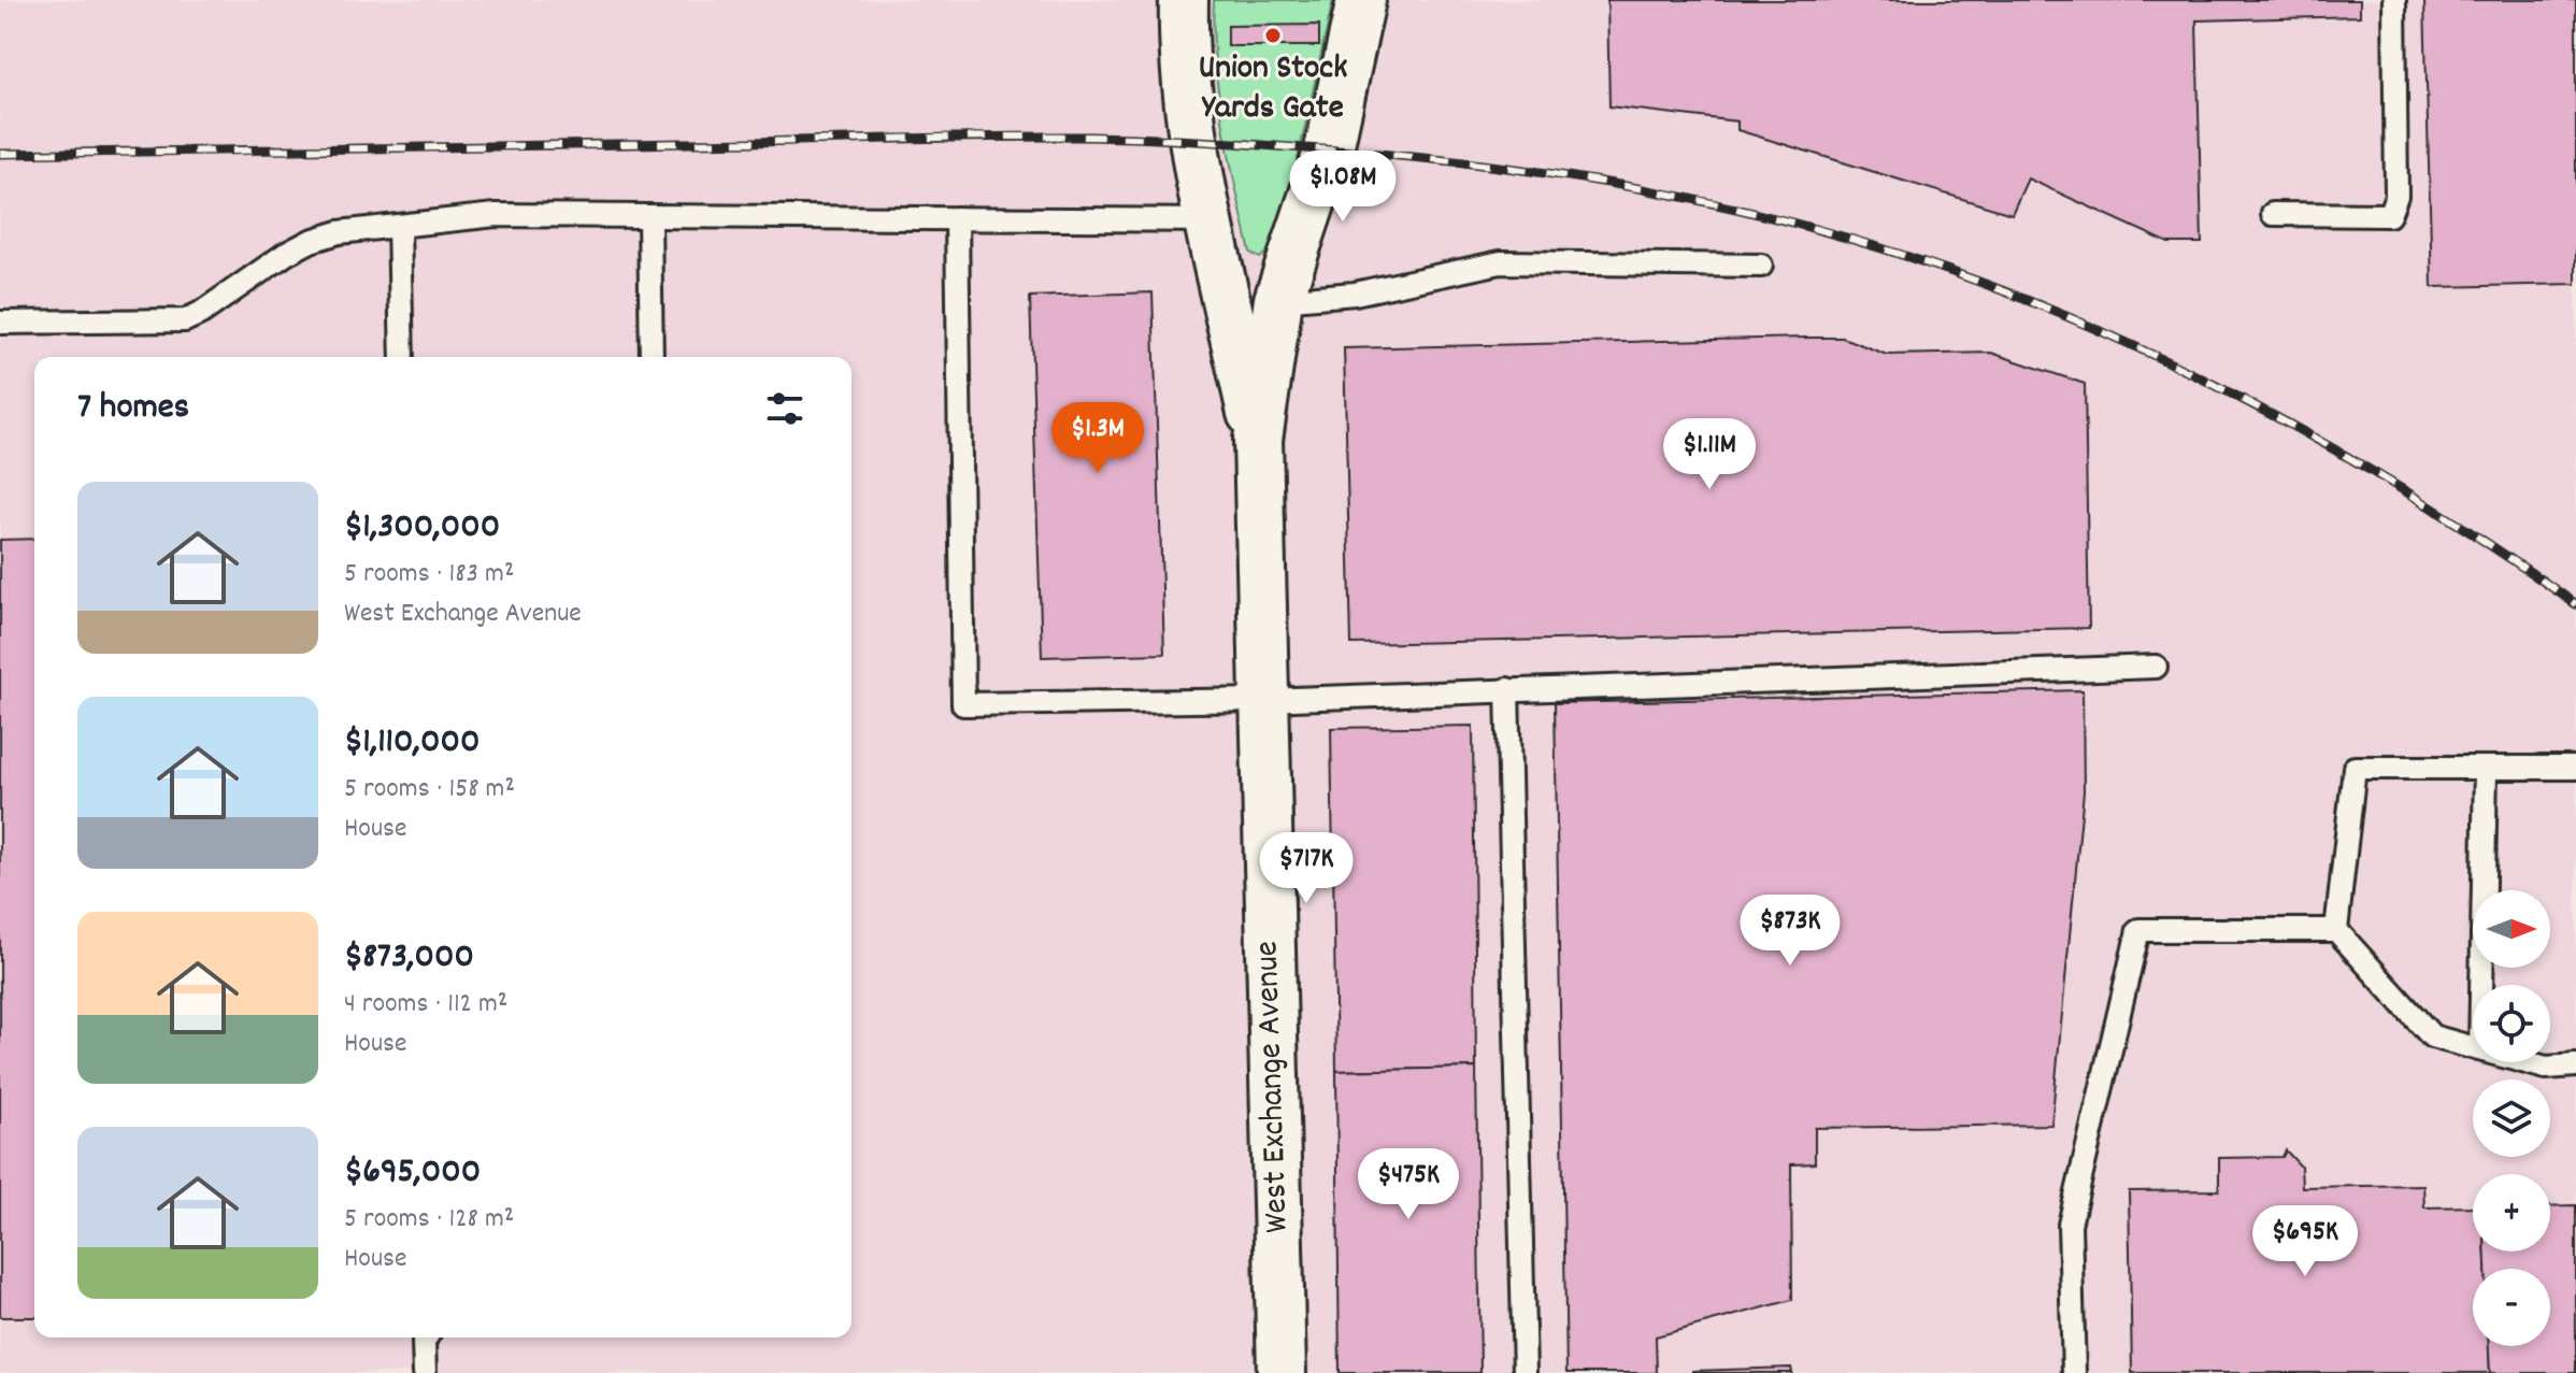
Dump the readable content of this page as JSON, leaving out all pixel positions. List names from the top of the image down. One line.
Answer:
{"streets":{"street":["West Exchange Avenue"]},"places":["Union Stock Yards Gate"],"north":"right","page":{"price":["$1.08M","$1.3M","$1.11M","$717K","$873K","$475K","$695K"],"heading":"7 homes","list":[{"name":"$1,300,000","note":"5 rooms · 183 m² · West Exchange Avenue"},{"name":"$1,110,000","note":"5 rooms · 158 m² · House"},{"name":"$873,000","note":"4 rooms · 112 m² · House"},{"name":"$695,000","note":"5 rooms · 128 m² · House"}],"map_buttons":["+","−"]}}
